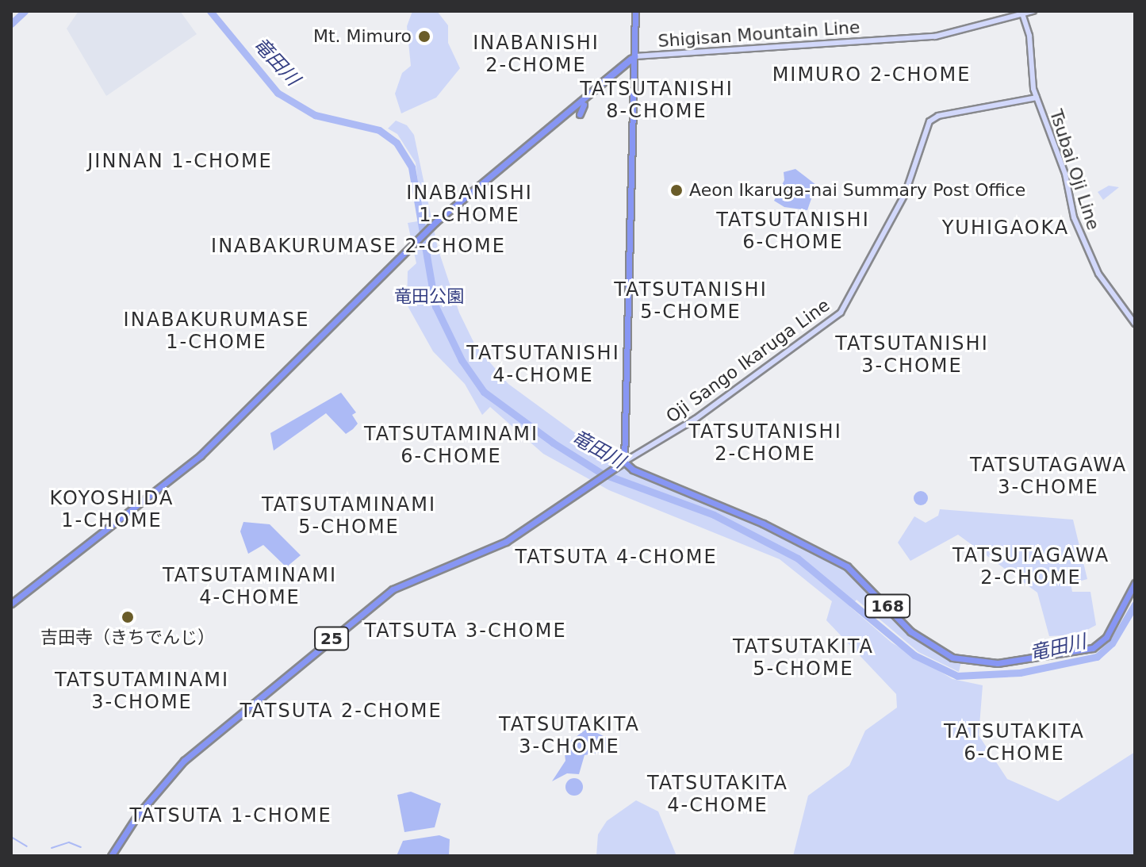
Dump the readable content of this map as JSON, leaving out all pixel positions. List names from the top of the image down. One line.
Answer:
{"streets":{"highway":["168","25"],"main road":["Shigisan Mountain Line","Tsubai Oji Line","Oji Sango Ikaruga Line"]},"crossings":[["Shigisan Mountain Line","Tsubai Oji Line"],["Tsubai Oji Line","Oji Sango Ikaruga Line"],["Oji Sango Ikaruga Line","168"],["Oji Sango Ikaruga Line","25"],["168","25"]],"districts":["INABANISHI 2-CHOME","MIMURO 2-CHOME","TATSUTANISHI 8-CHOME","JINNAN 1-CHOME","INABANISHI 1-CHOME","TATSUTANISHI 6-CHOME","YUHIGAOKA","INABAKURUMASE 2-CHOME","TATSUTANISHI 5-CHOME","INABAKURUMASE 1-CHOME","TATSUTANISHI 3-CHOME","TATSUTANISHI 4-CHOME","TATSUTANISHI 2-CHOME","TATSUTAMINAMI 6-CHOME","TATSUTAGAWA 3-CHOME","KOYOSHIDA 1-CHOME","TATSUTAMINAMI 5-CHOME","TATSUTAGAWA 2-CHOME","TATSUTA 4-CHOME","TATSUTAMINAMI 4-CHOME","TATSUTA 3-CHOME","TATSUTAKITA 5-CHOME","TATSUTAMINAMI 3-CHOME","TATSUTA 2-CHOME","TATSUTAKITA 3-CHOME","TATSUTAKITA 6-CHOME","TATSUTAKITA 4-CHOME","TATSUTA 1-CHOME"],"water":["竜田川"],"parks":["竜田公園"],"places":["Mt. Mimuro","Aeon Ikaruga-nai Summary Post Office","吉田寺（きちでんじ）"]}
